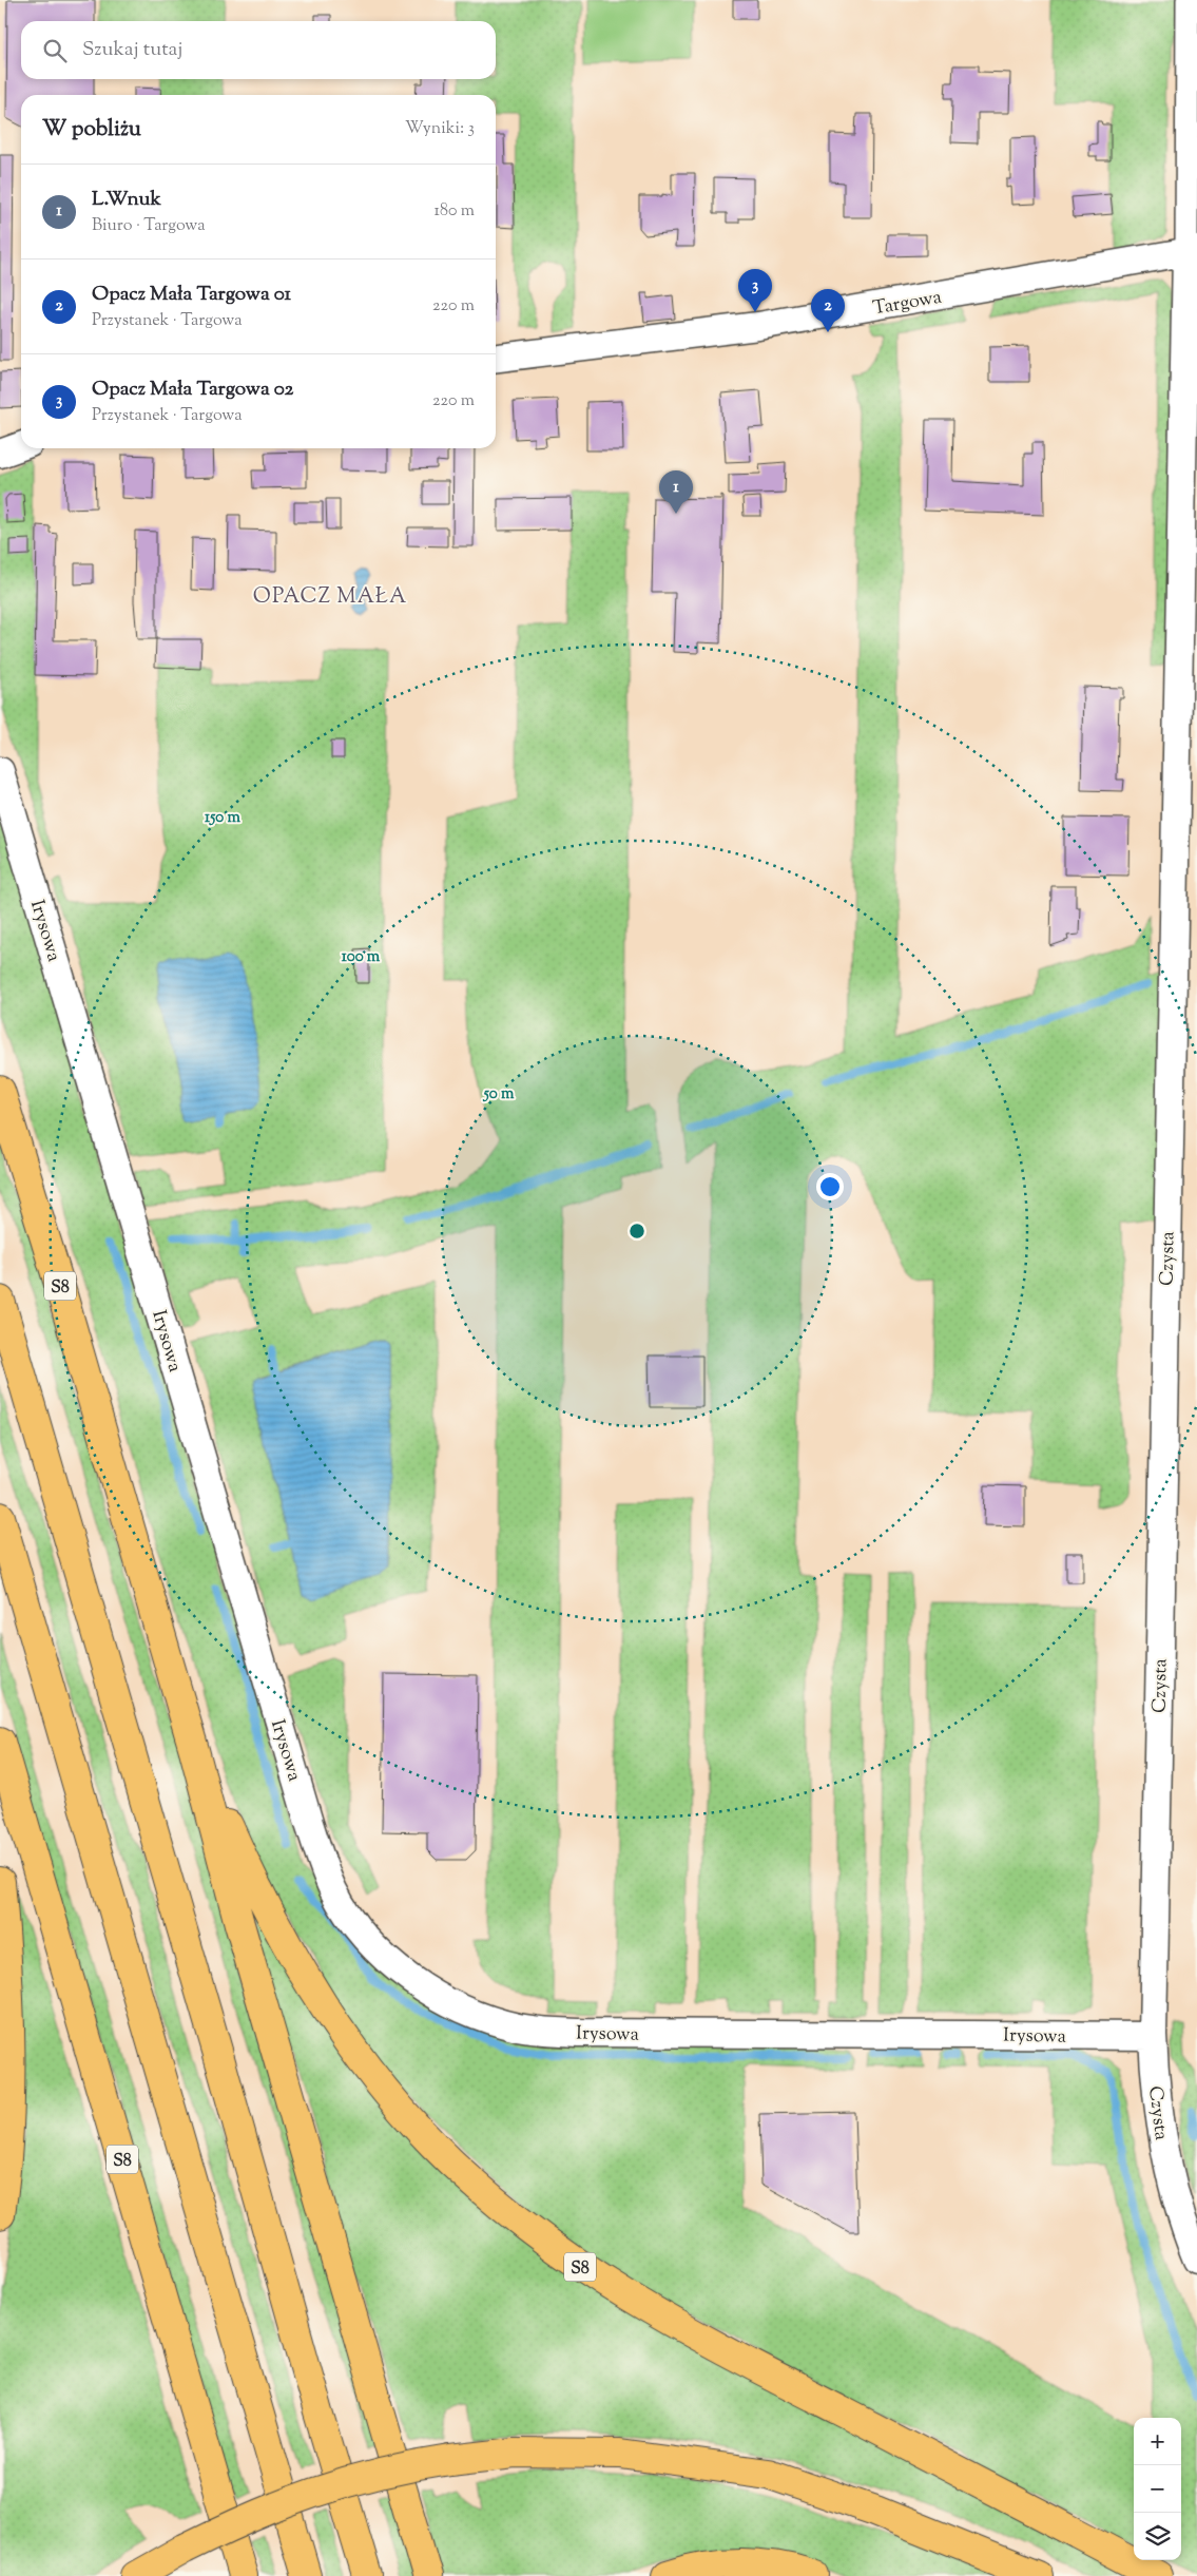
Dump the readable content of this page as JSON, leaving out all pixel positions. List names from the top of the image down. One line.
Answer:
{"streets":{"highway":["S8"],"street":["Targowa","Irysowa","Czysta"]},"crossings":[["Targowa","Czysta"],["Irysowa","Czysta"]],"districts":["OPACZ MAŁA"],"page":{"search":"Szukaj tutaj","heading":["W pobliżu","Wyniki: 3"],"list":[{"mark":"1","name":"L.Wnuk","note":"Biuro · Targowa","value":"180 m"},{"mark":"2","name":"Opacz Mała Targowa 01","note":"Przystanek · Targowa","value":"220 m"},{"mark":"3","name":"Opacz Mała Targowa 02","note":"Przystanek · Targowa","value":"220 m"}],"pins":["3","2","1"],"map_buttons":["+","−"]},"rings":["150 m","100 m","50 m"]}
